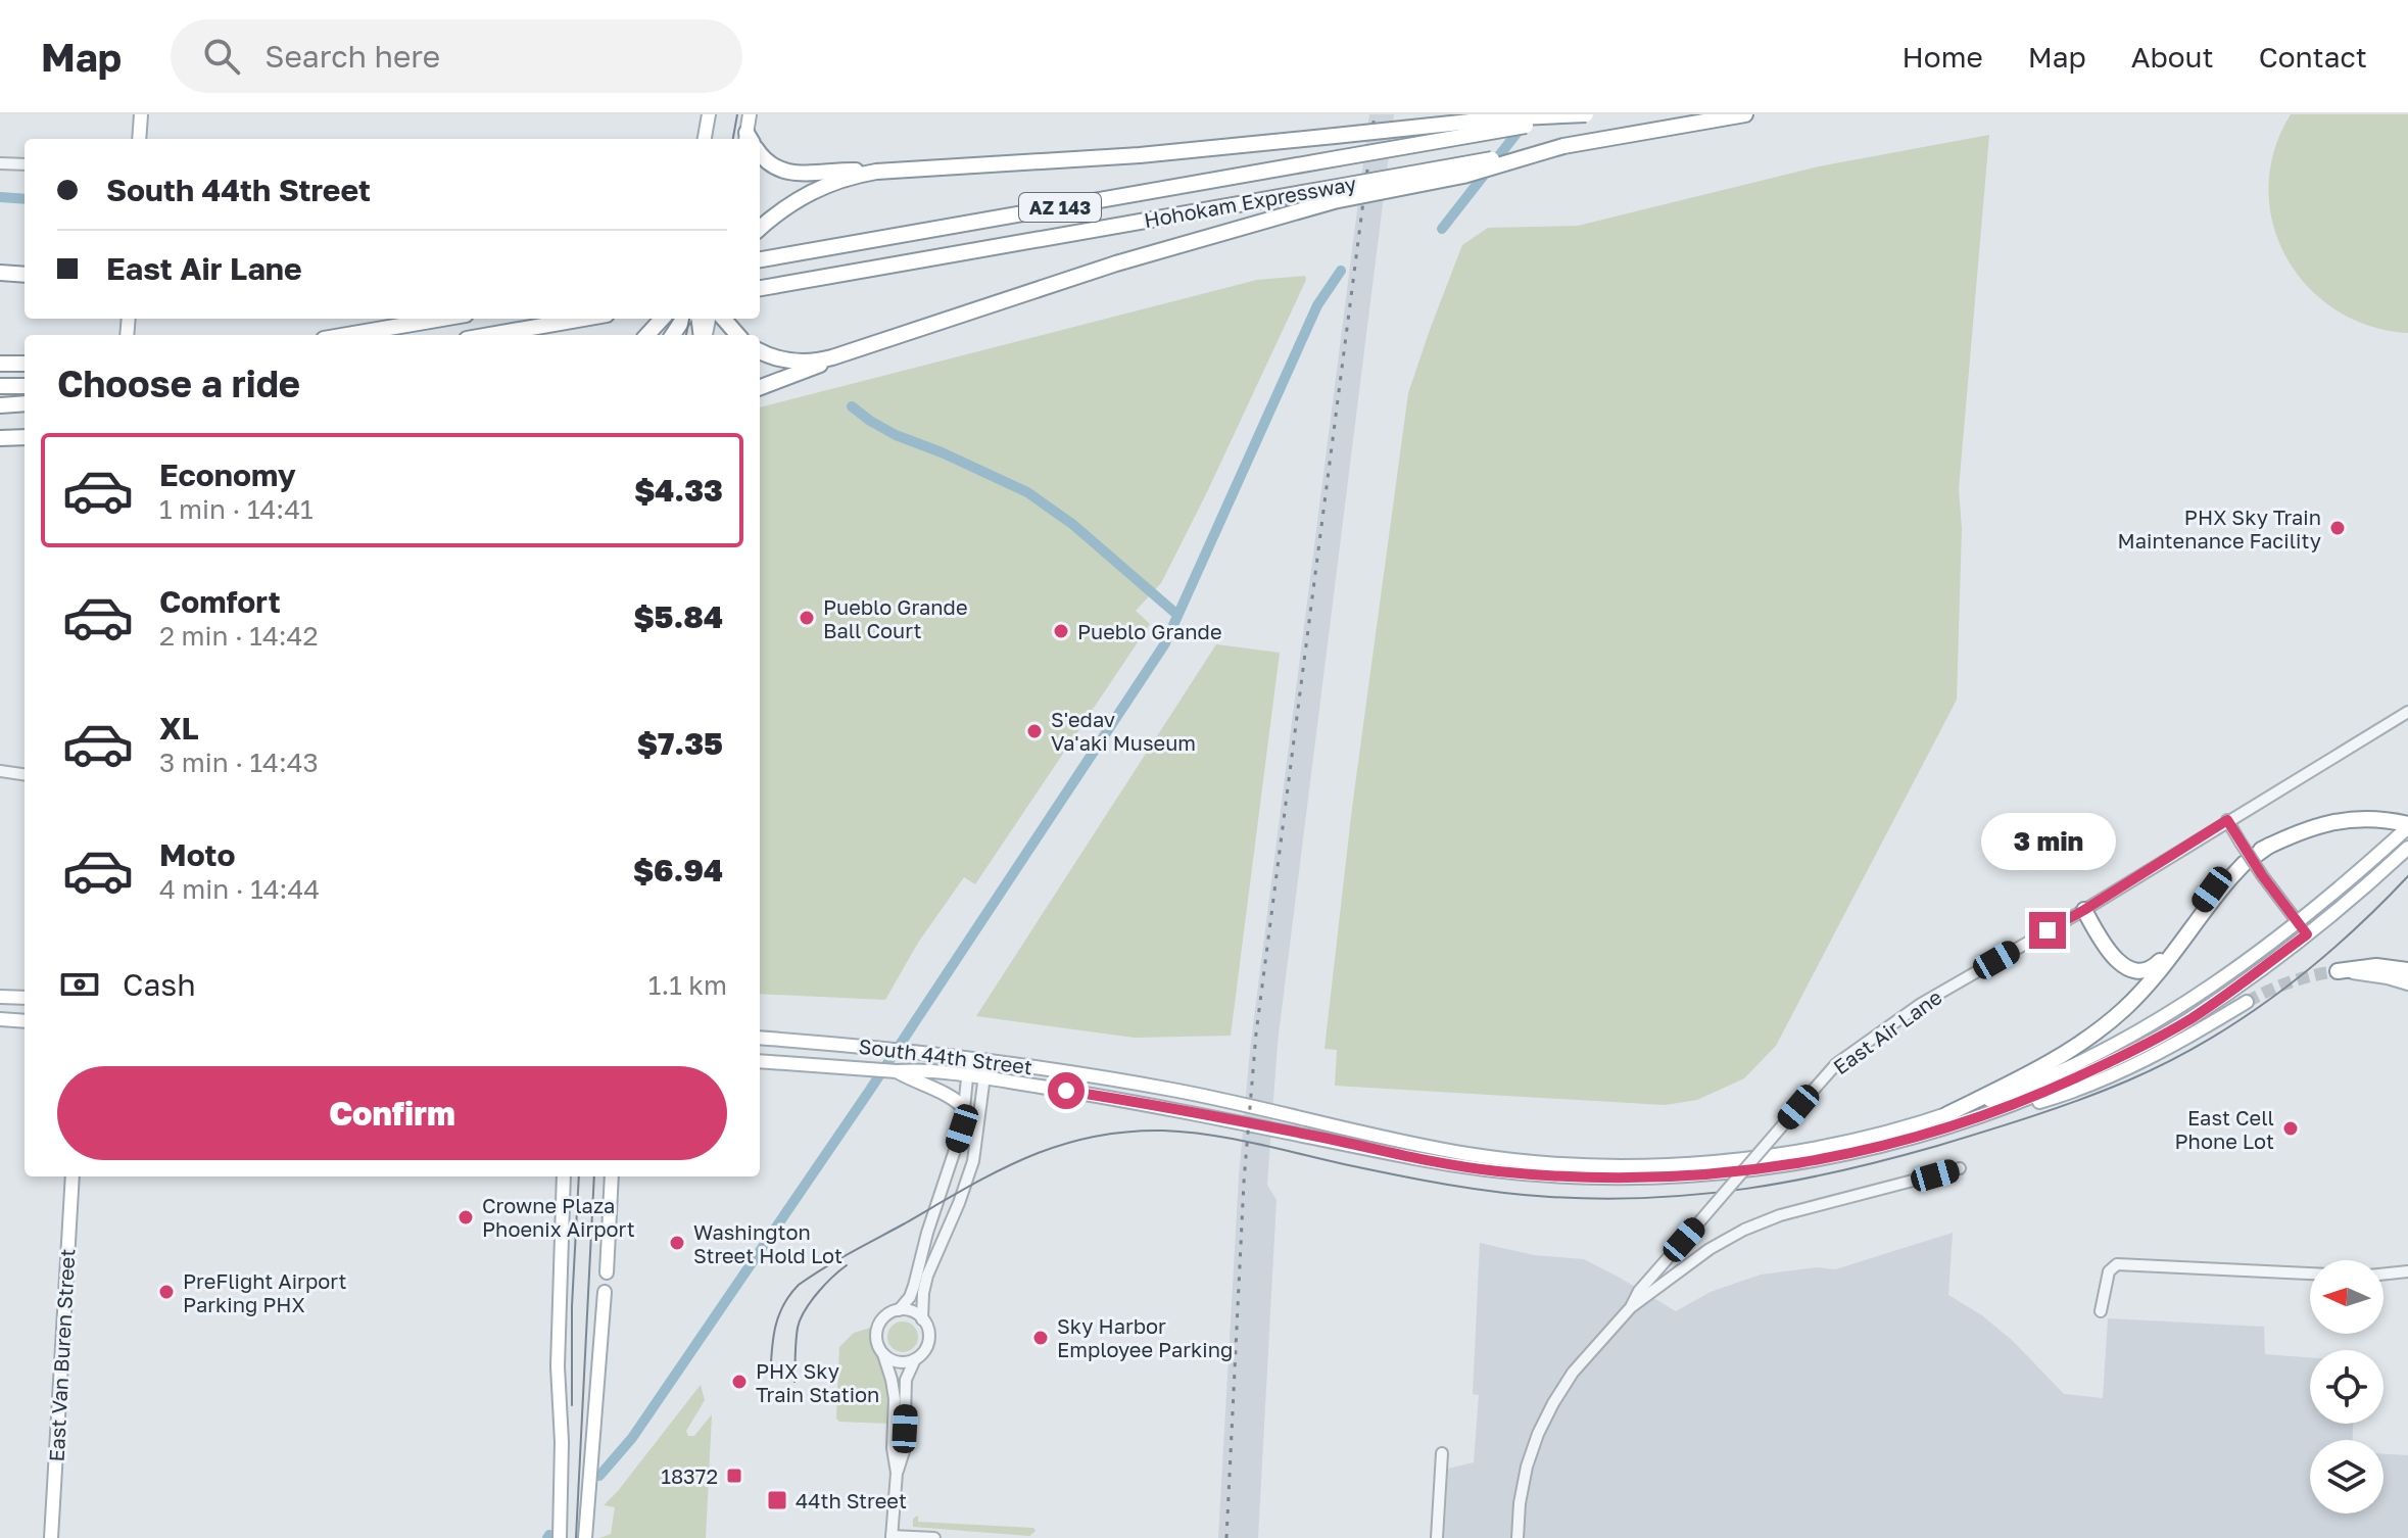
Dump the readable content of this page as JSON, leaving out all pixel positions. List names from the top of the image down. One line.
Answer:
{"streets":{"highway":["Hohokam Expressway","AZ 143"],"main road":["South 44th Street","East Van Buren Street"],"street":["East Air Lane"]},"places":{"other":["PHX Sky Train Maintenance Facility","Pueblo Grande Ball Court","Pueblo Grande","S'edav Va'aki Museum","East Cell Phone Lot","Crowne Plaza Phoenix Airport","Washington Street Hold Lot","PreFlight Airport Parking PHX","Sky Harbor Employee Parking","PHX Sky Train Station"],"transit":["18372","44th Street"]},"north":"left","page":{"header":"Map","search":"Search here","nav":["Home","Map","About","Contact"],"banner":["South 44th Street","East Air Lane"],"heading":"Choose a ride","list":[{"name":"Economy","note":"1 min · 14:41","value":"$4.33"},{"name":"Comfort","note":"2 min · 14:42","value":"$5.84"},{"name":"XL","note":"3 min · 14:43","value":"$7.35"},{"name":"Moto","note":"4 min · 14:44","value":"$6.94"}],"bubble":"3 min","pay":["Cash","1.1 km"],"buttons":"Confirm"}}
